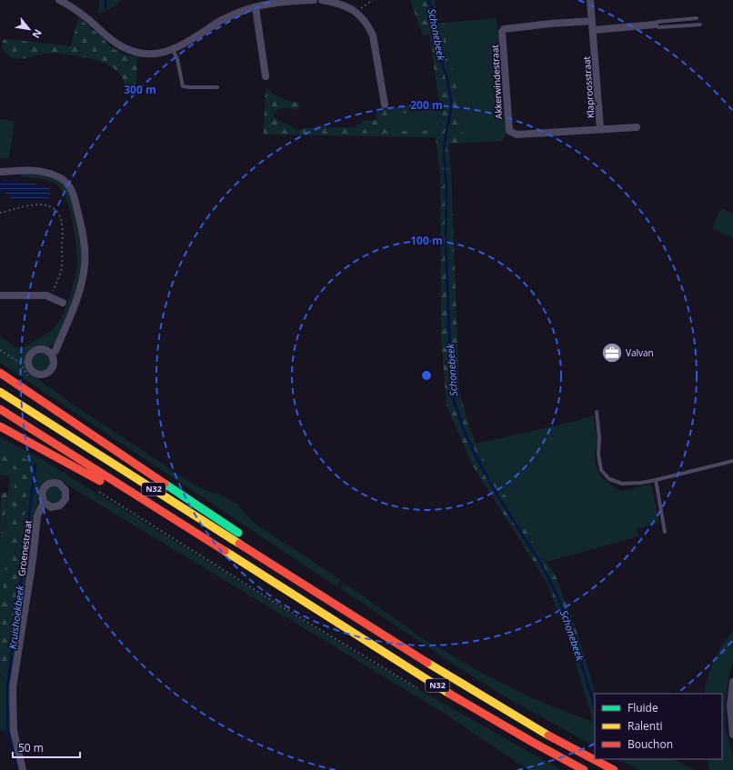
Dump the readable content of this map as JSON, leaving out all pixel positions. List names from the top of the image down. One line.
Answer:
{"streets":{"highway":["N32"],"street":["Akkerwindestraat","Klaproosstraat","Groenestraat"]},"crossings":[["Akkerwindestraat","Klaproosstraat"]],"water":["Schonebeek","Kruishoekbeek"],"places":{"office":["Valvan"]},"legend":["Fluide","Ralenti","Bouchon"],"scale_bar":"50 m","north":"bottom right","rings":["300 m","200 m","100 m"]}
